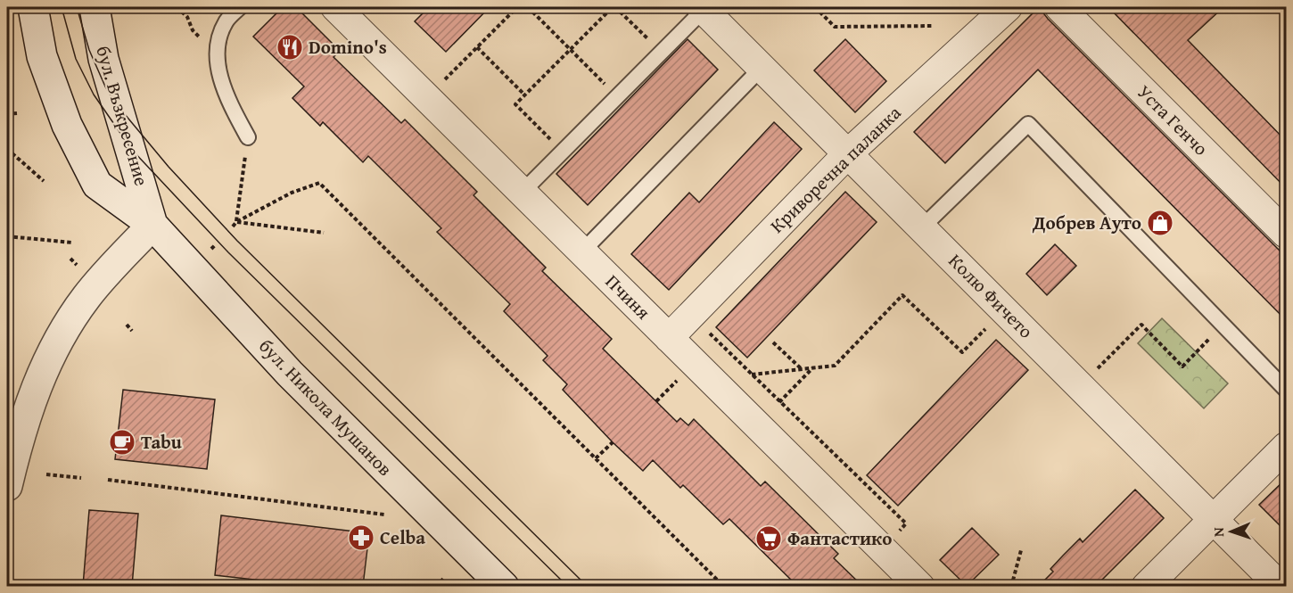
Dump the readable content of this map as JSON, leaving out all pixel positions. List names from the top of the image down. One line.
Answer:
{"streets":{"main road":["бул. Възкресение","бул. Никола Мушанов"],"street":["Уста Генчо","Криворечна паланка","Колю Фичето","Пчиня"]},"crossings":[["бул. Възкресение","бул. Никола Мушанов"],["Криворечна паланка","Колю Фичето"],["Криворечна паланка","Пчиня"]],"places":{"restaurant":["Domino's"],"shop":["Добрев Ауто"],"cafe":["Tabu"],"pharmacy":["Celba"],"supermarket":["Фантастико"]},"north":"left"}
